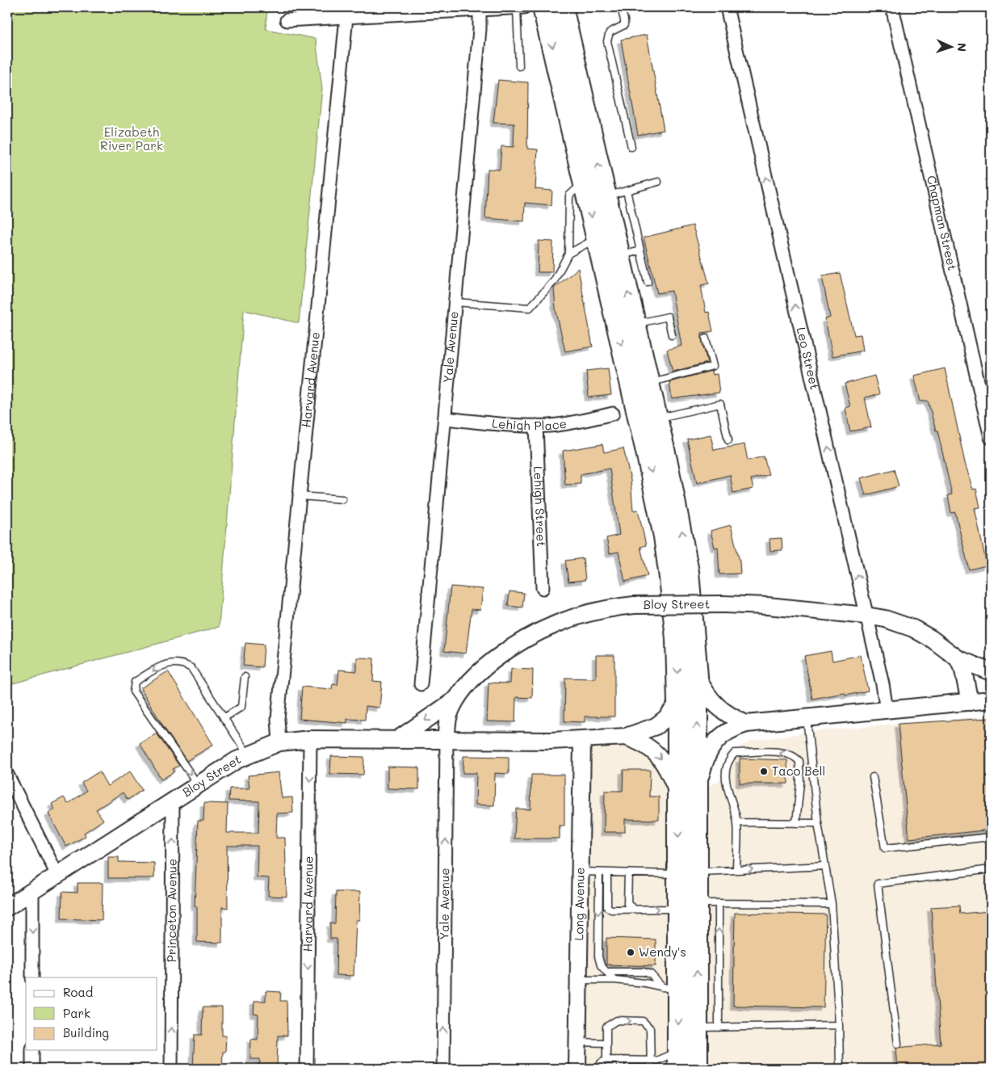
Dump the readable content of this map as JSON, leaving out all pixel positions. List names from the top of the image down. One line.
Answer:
{"streets":{"street":["Chapman Street","Yale Avenue","Leo Street","Harvard Avenue","Lehigh Place","Lehigh Street","Bloy Street","Long Avenue","Princeton Avenue"]},"crossings":[["Yale Avenue","Lehigh Place"],["Yale Avenue","Bloy Street"],["Leo Street","Bloy Street"],["Harvard Avenue","Bloy Street"],["Lehigh Place","Lehigh Street"],["Bloy Street","Long Avenue"],["Bloy Street","Princeton Avenue"]],"one_way":["Leo Street","Princeton Avenue"],"parks":["Elizabeth River Park"],"places":["Taco Bell","Wendy's"],"legend":["Road","Park","Building"],"north":"right"}
